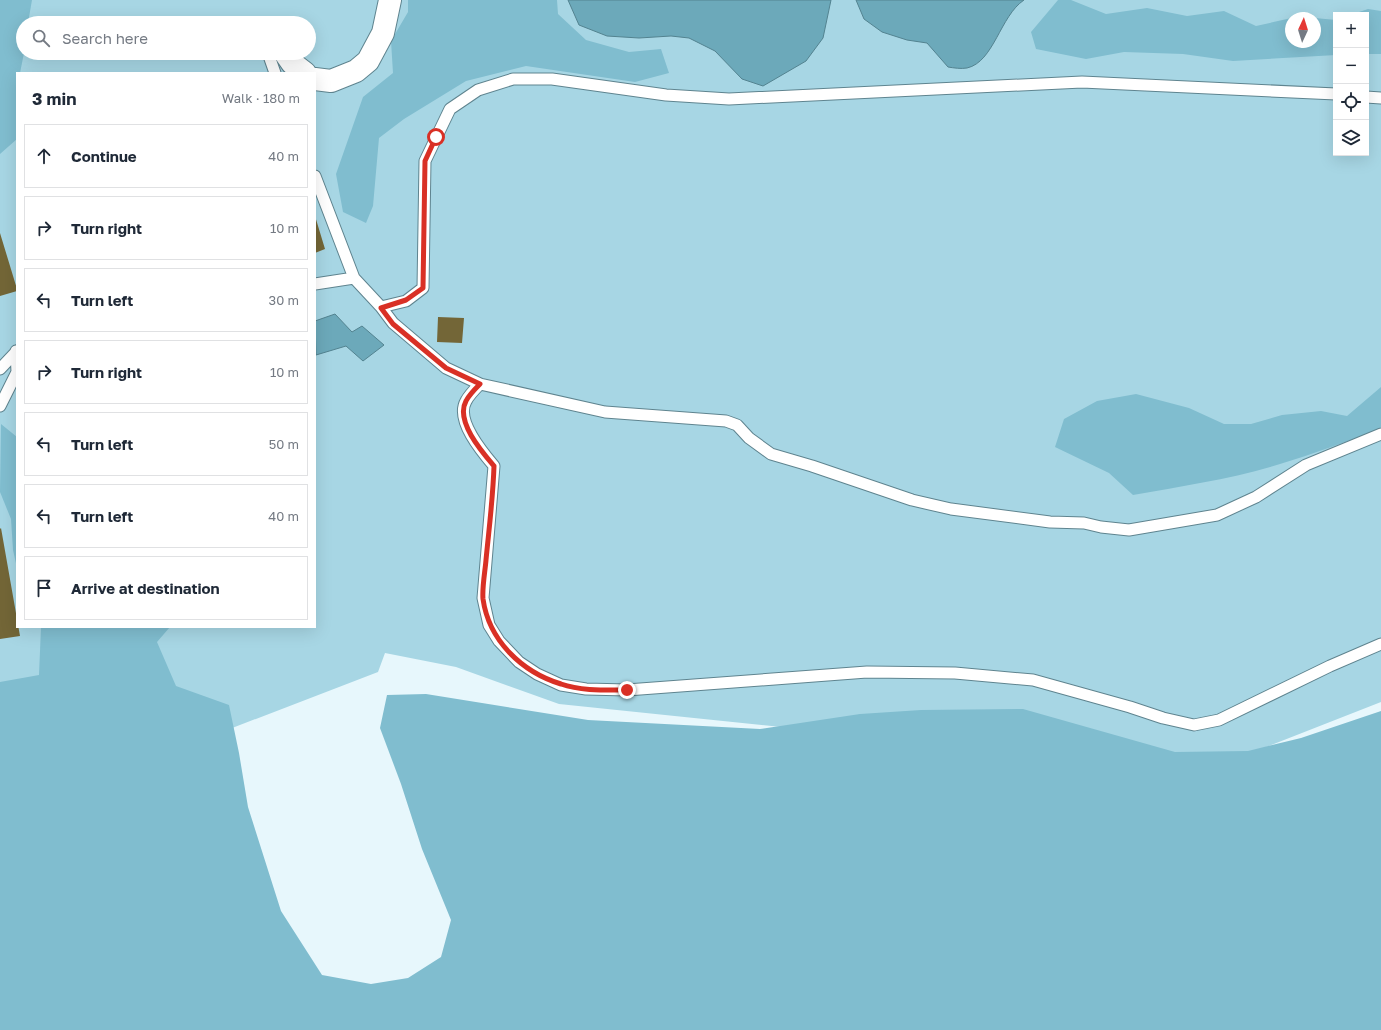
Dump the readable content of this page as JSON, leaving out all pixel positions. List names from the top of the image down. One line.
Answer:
{"north":"top","page":{"map_buttons":["+","−"],"search":"Search here","heading":["3 min","Walk · 180 m"],"list":[["Continue","40 m"],["Turn right","10 m"],["Turn left","30 m"],["Turn right","10 m"],["Turn left","50 m"],["Turn left","40 m"],"Arrive at destination"]}}
